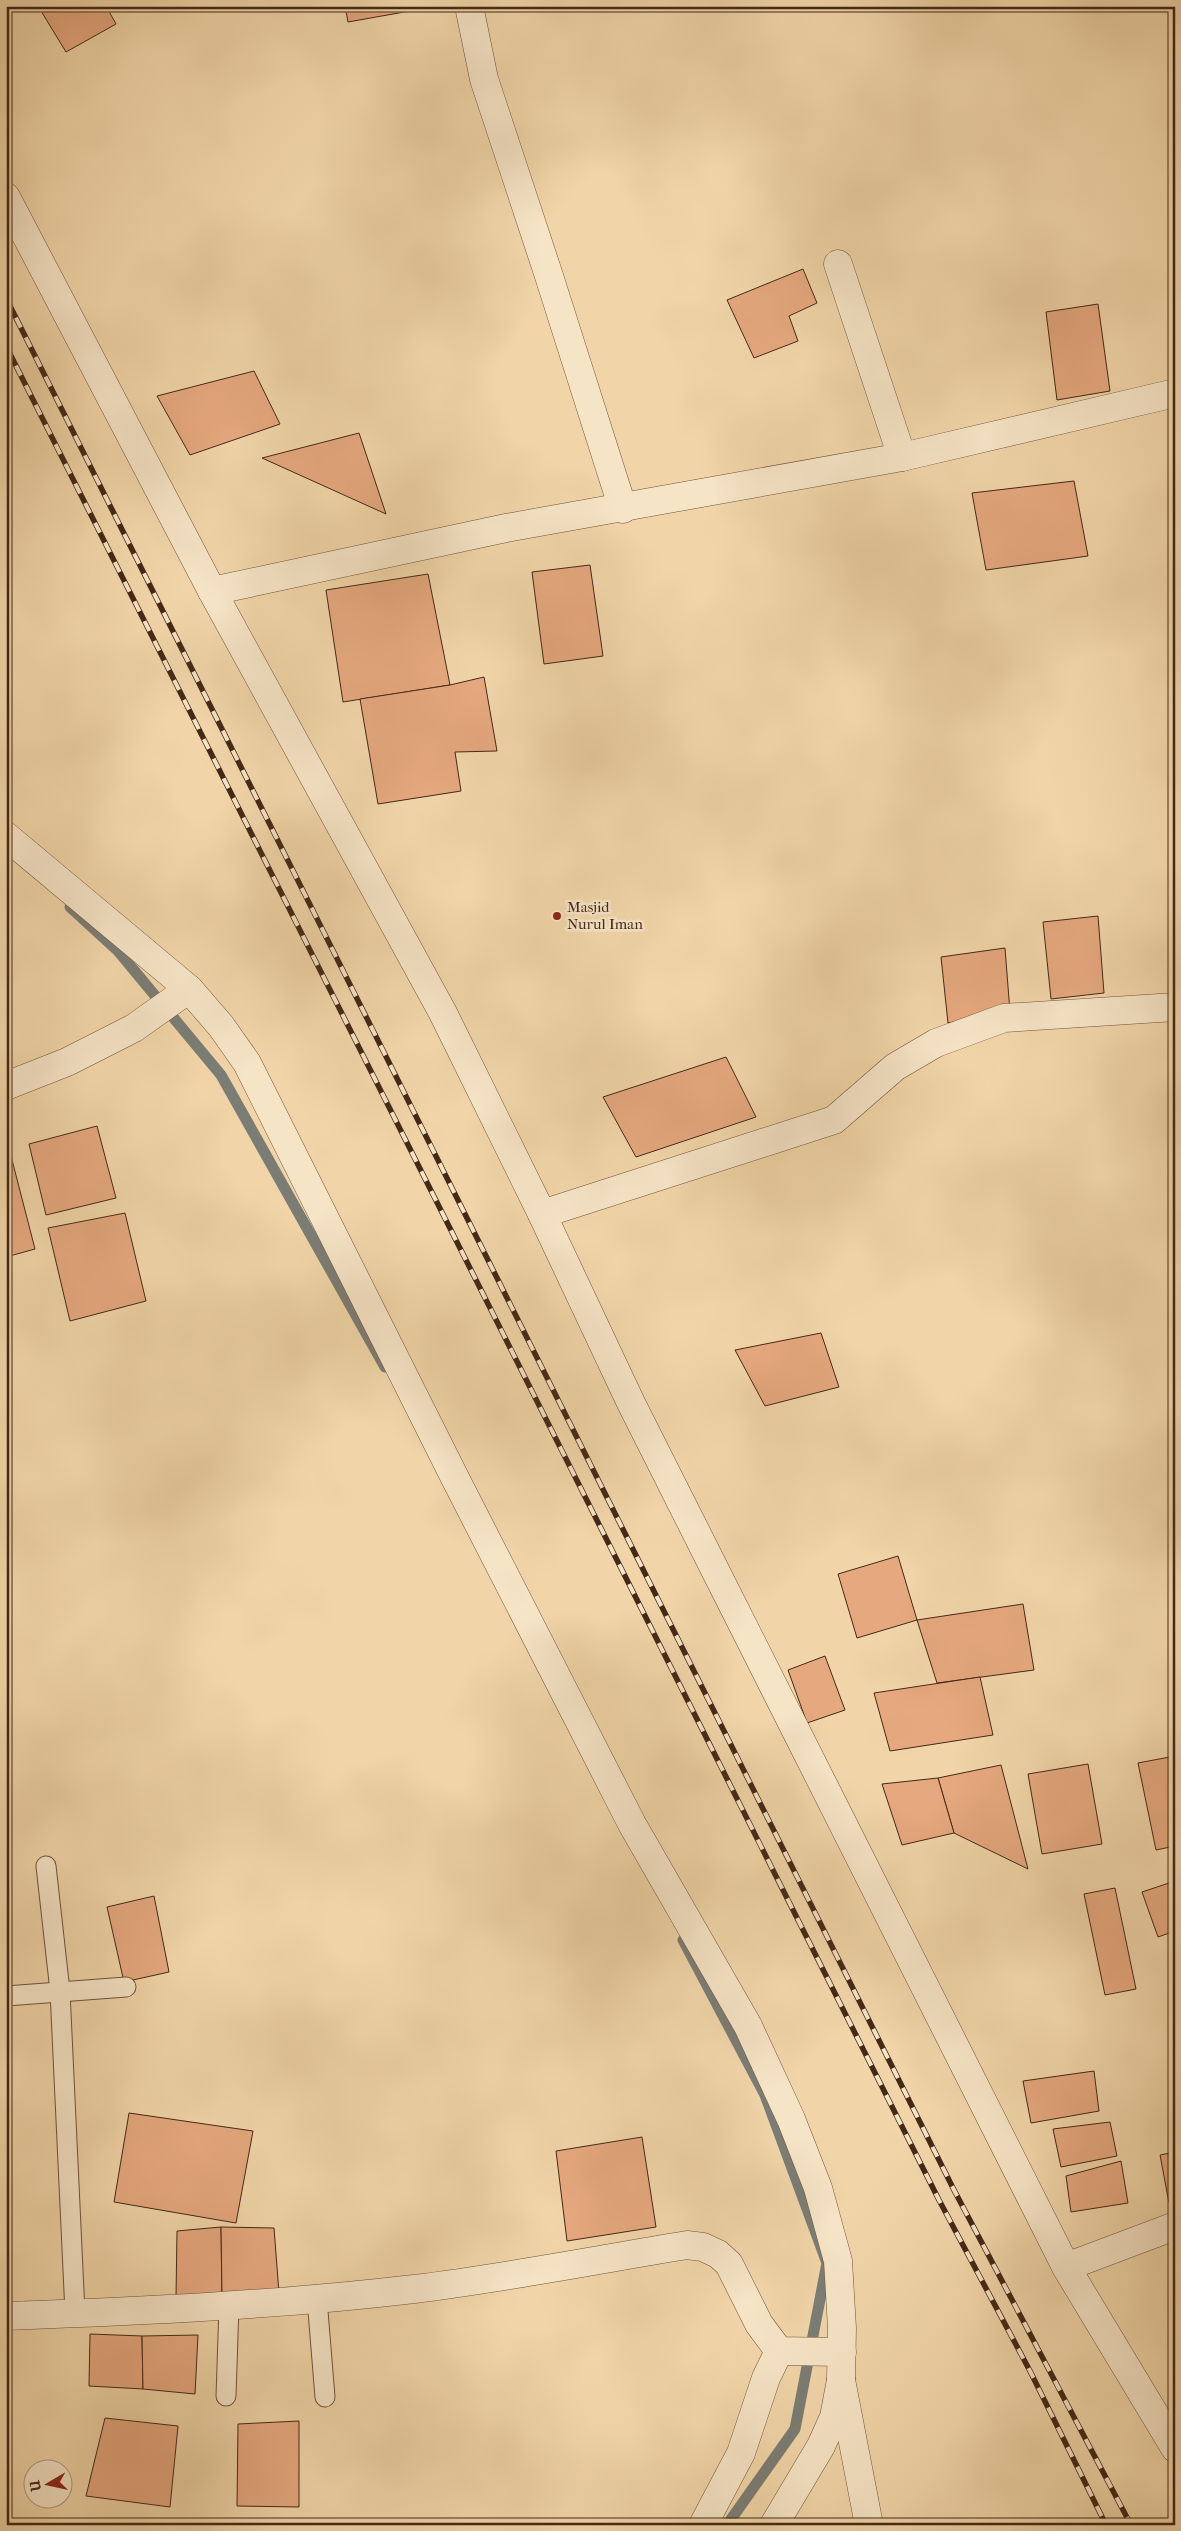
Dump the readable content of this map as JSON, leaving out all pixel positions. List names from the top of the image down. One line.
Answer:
{"places":["Masjid Nurul Iman"],"north":"left"}
